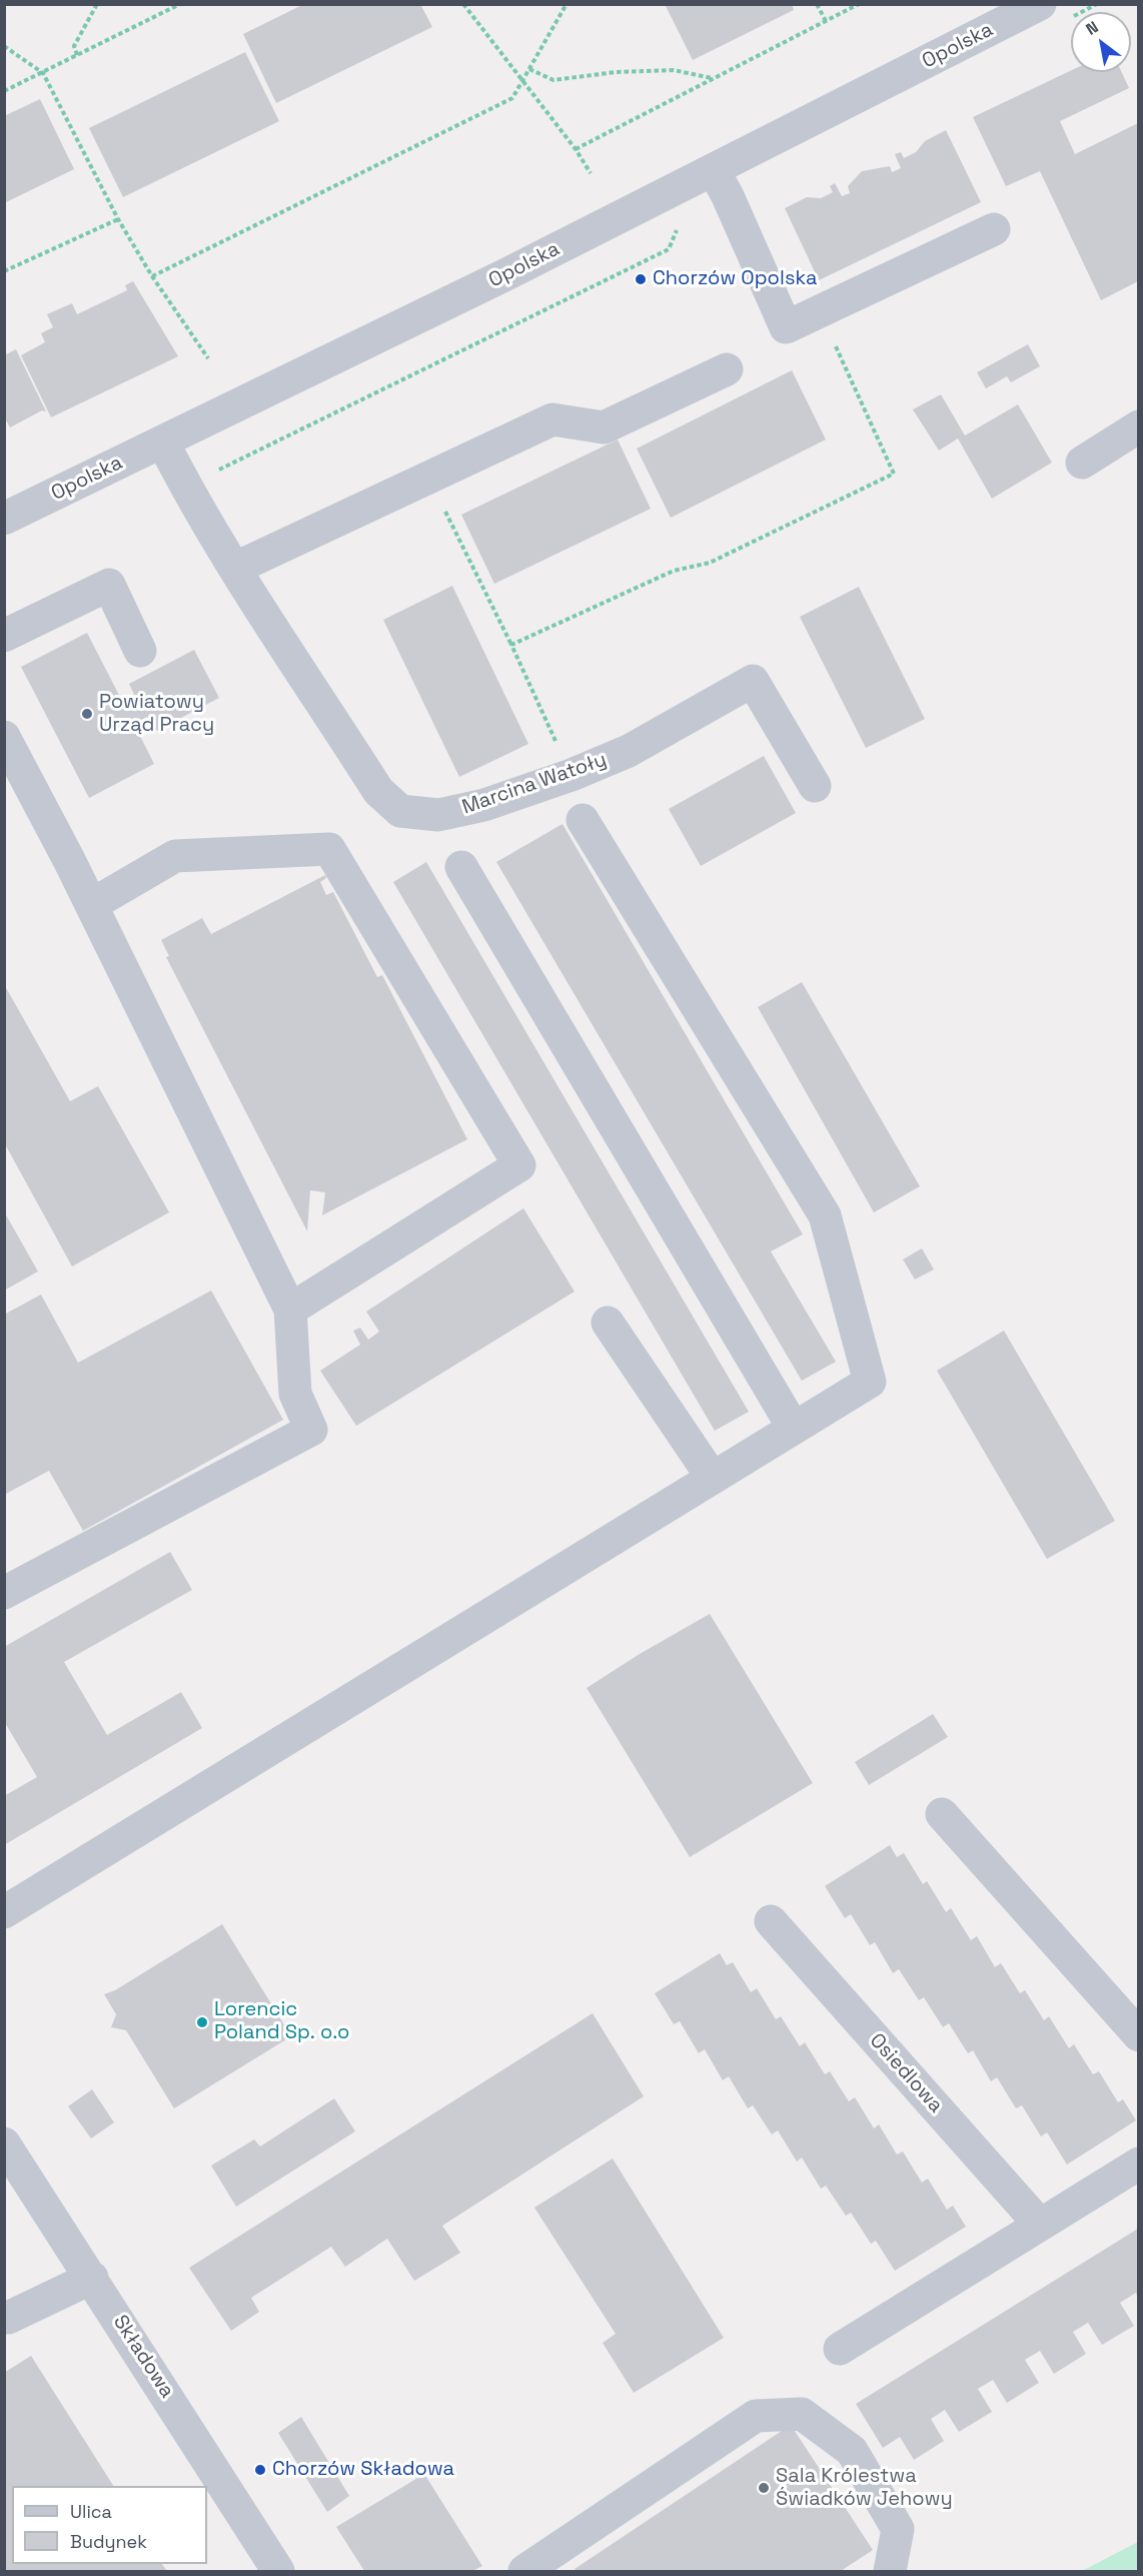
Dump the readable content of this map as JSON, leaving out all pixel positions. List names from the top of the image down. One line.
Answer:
{"streets":{"street":["Opolska","Marcina Watoły","Osiedlowa","Składowa"]},"crossings":[["Opolska","Marcina Watoły"]],"places":["Chorzów Opolska","Powiatowy Urząd Pracy","Lorencic Poland Sp. o.o","Chorzów Składowa","Sala Królestwa Świadków Jehowy"],"legend":["Ulica","Budynek"],"north":"top left"}
